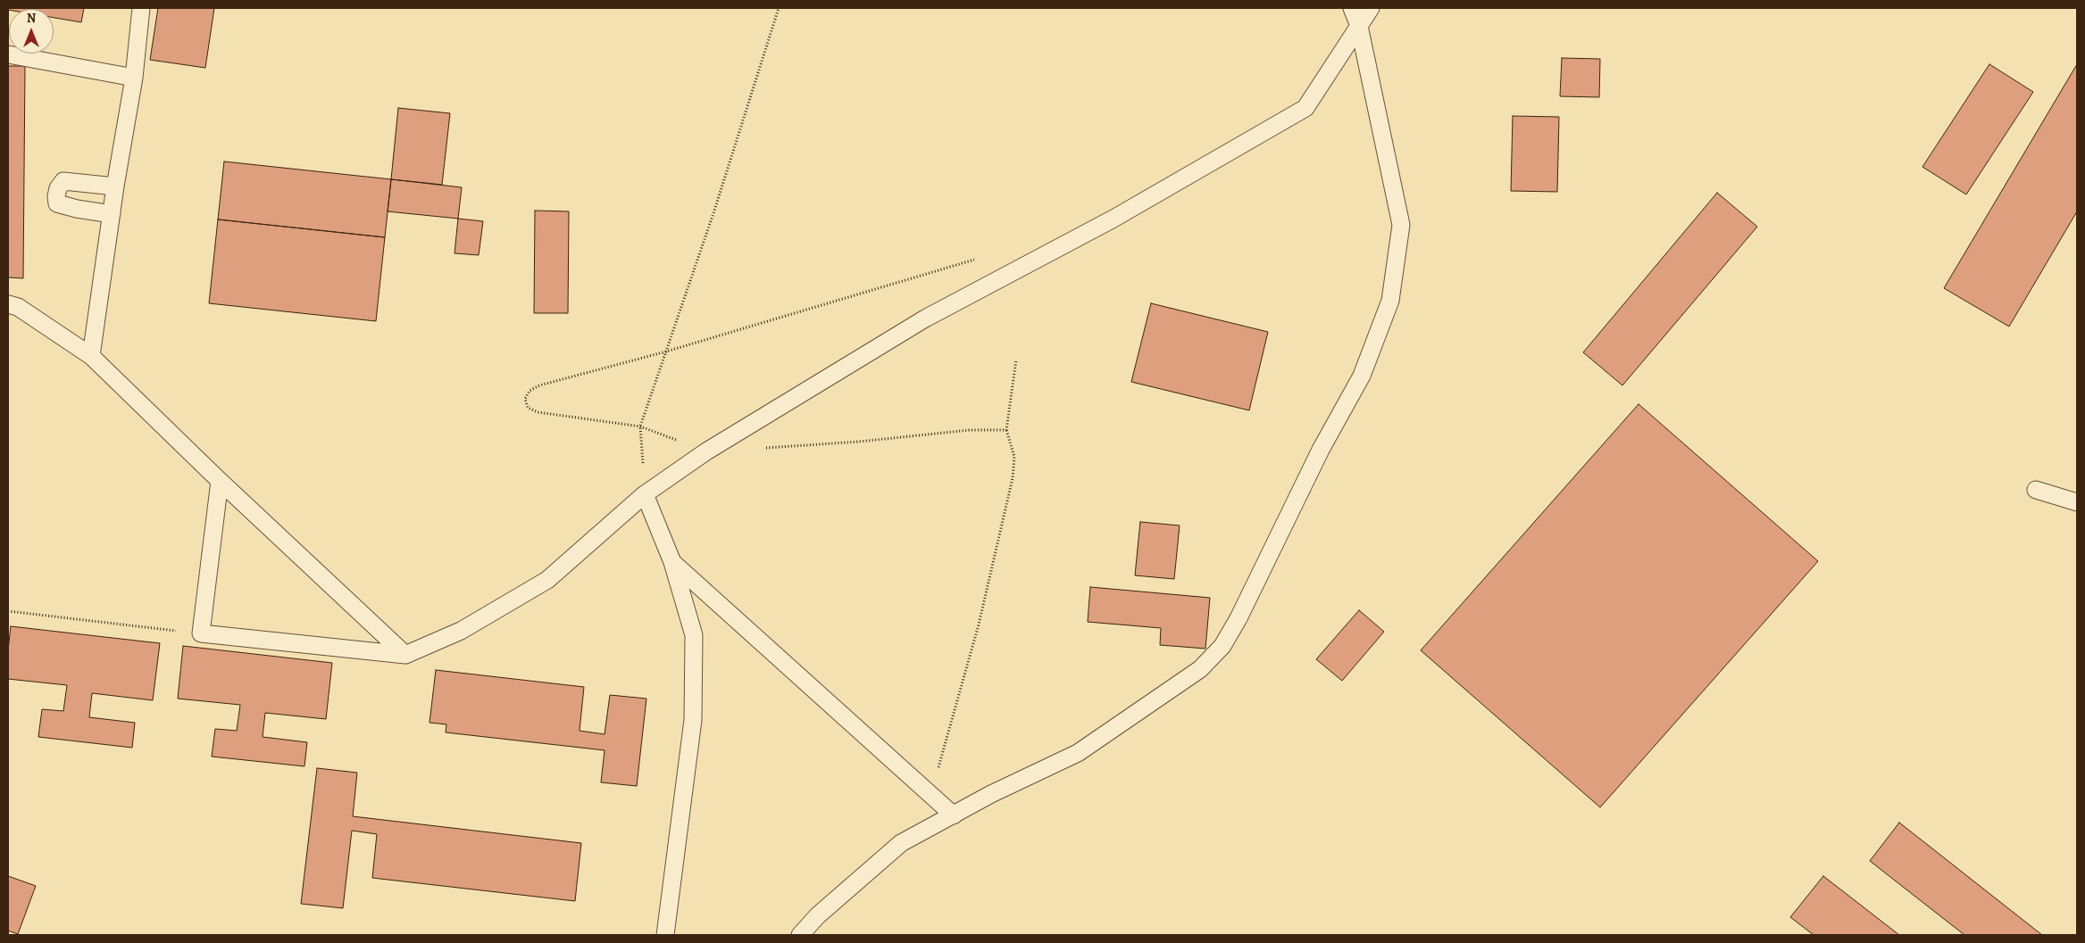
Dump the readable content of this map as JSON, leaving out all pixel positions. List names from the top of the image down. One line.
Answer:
{"north":"top"}
